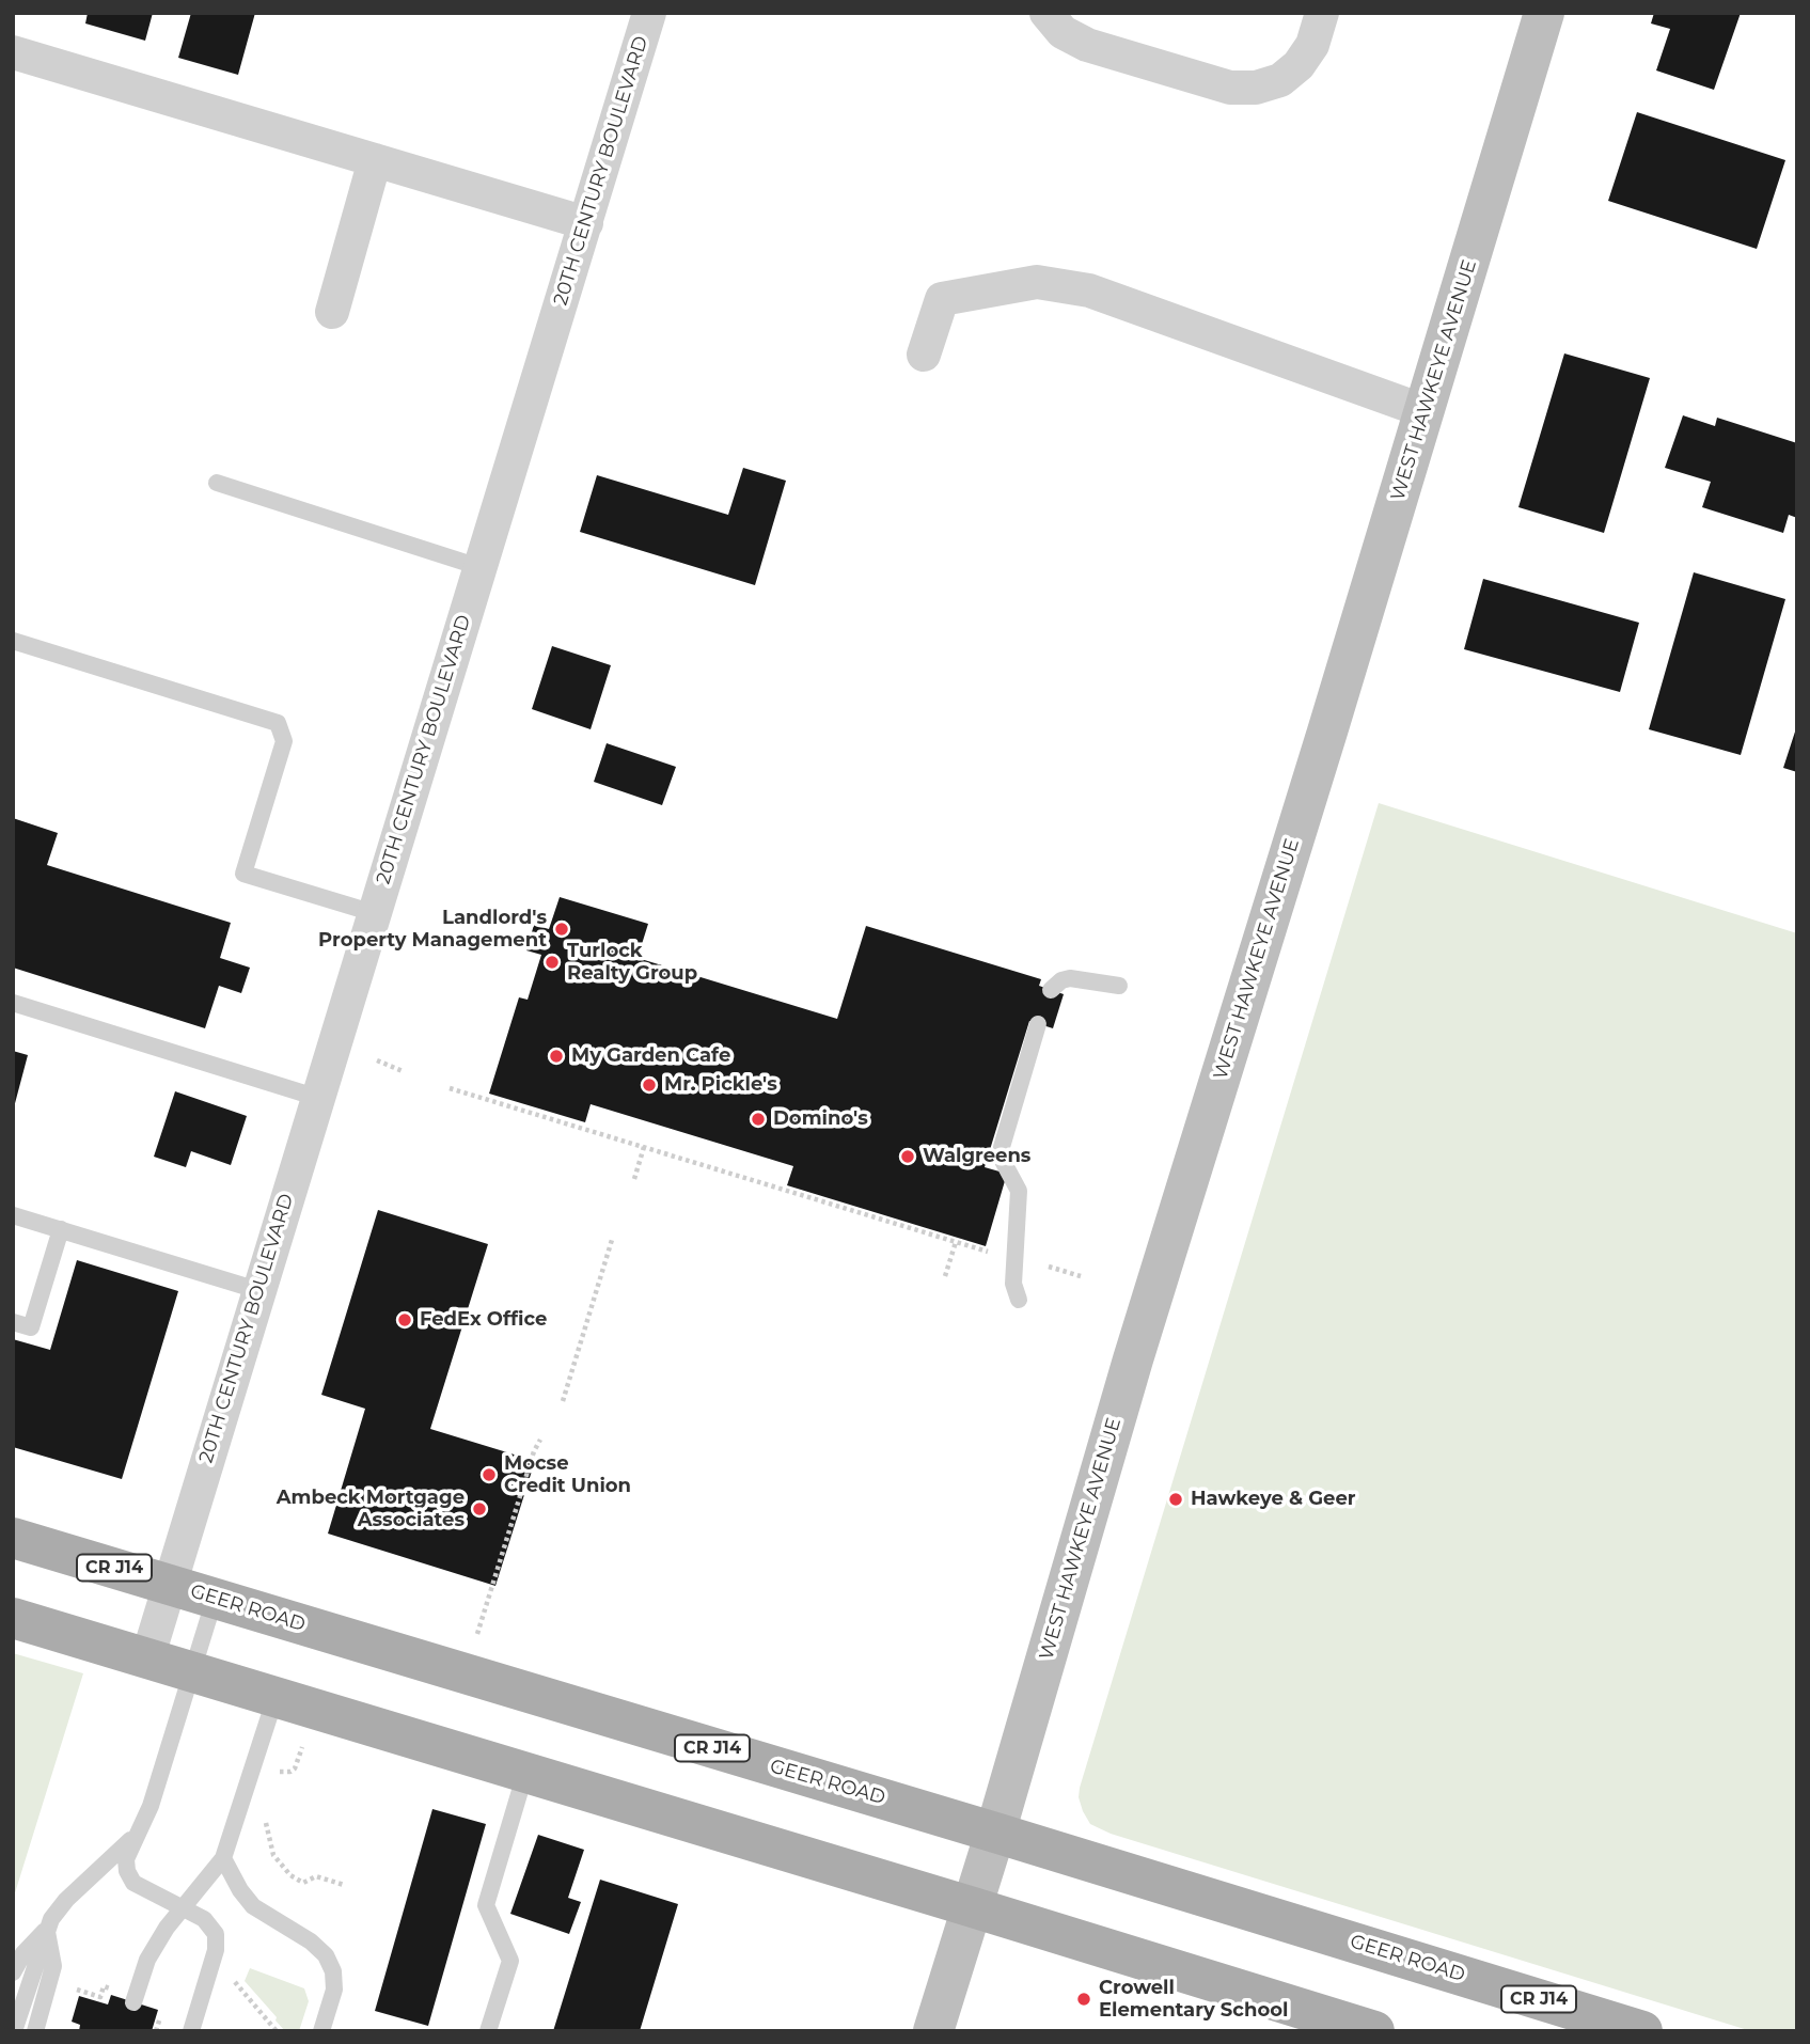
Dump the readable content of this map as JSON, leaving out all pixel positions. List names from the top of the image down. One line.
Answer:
{"streets":{"main road":["CR J14","GEER ROAD"],"street":["20TH CENTURY BOULEVARD","WEST HAWKEYE AVENUE"]},"crossings":[["20TH CENTURY BOULEVARD","GEER ROAD"],["WEST HAWKEYE AVENUE","GEER ROAD"]],"places":["Landlord's Property Management","Turlock Realty Group","My Garden Cafe","Mr. Pickle's","Domino's","Walgreens","FedEx Office","Mocse Credit Union","Hawkeye & Geer","Ambeck Mortgage Associates","Crowell Elementary School"]}
